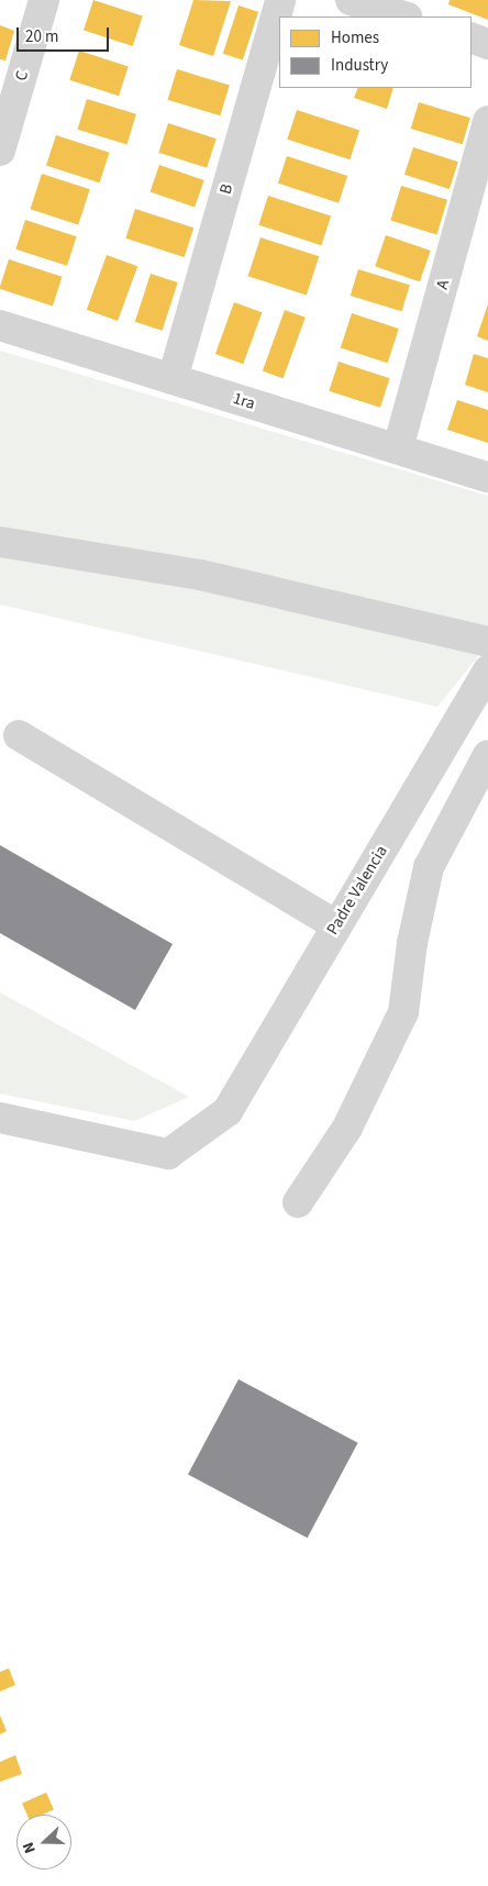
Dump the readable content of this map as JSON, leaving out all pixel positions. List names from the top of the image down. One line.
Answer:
{"streets":{"street":["C","B","A","1ra","Padre Valencia"]},"crossings":[["B","1ra"],["A","1ra"]],"legend":["Homes","Industry"],"scale_bar":"20 m","north":"left"}
